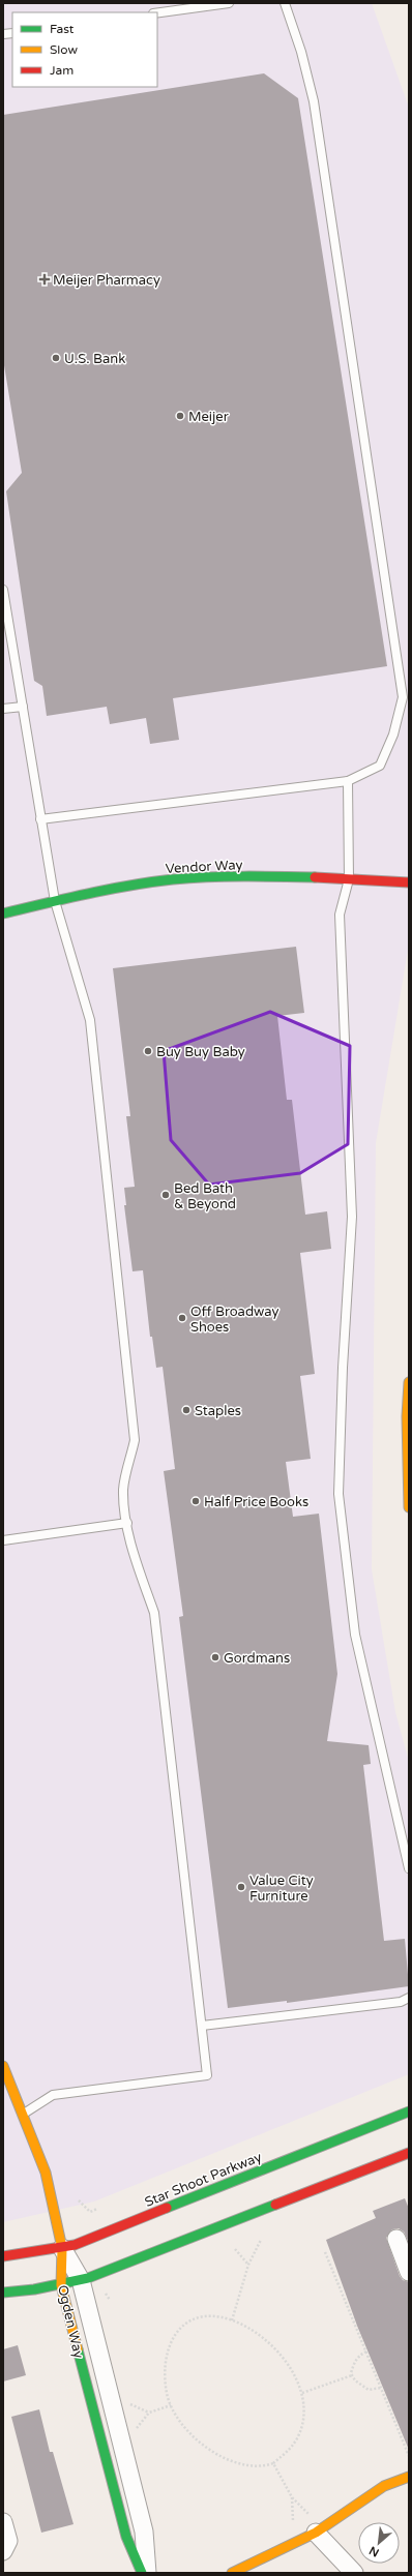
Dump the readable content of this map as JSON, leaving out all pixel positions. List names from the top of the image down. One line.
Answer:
{"streets":{"street":["Vendor Way","Star Shoot Parkway","Ogden Way"]},"crossings":[["Star Shoot Parkway","Ogden Way"]],"places":{"health":["Meijer Pharmacy"],"other":["U.S. Bank","Meijer","Buy Buy Baby","Bed Bath & Beyond","Off Broadway Shoes","Staples","Half Price Books","Gordmans","Value City Furniture"]},"legend":["Fast","Slow","Jam"],"north":"bottom left"}
